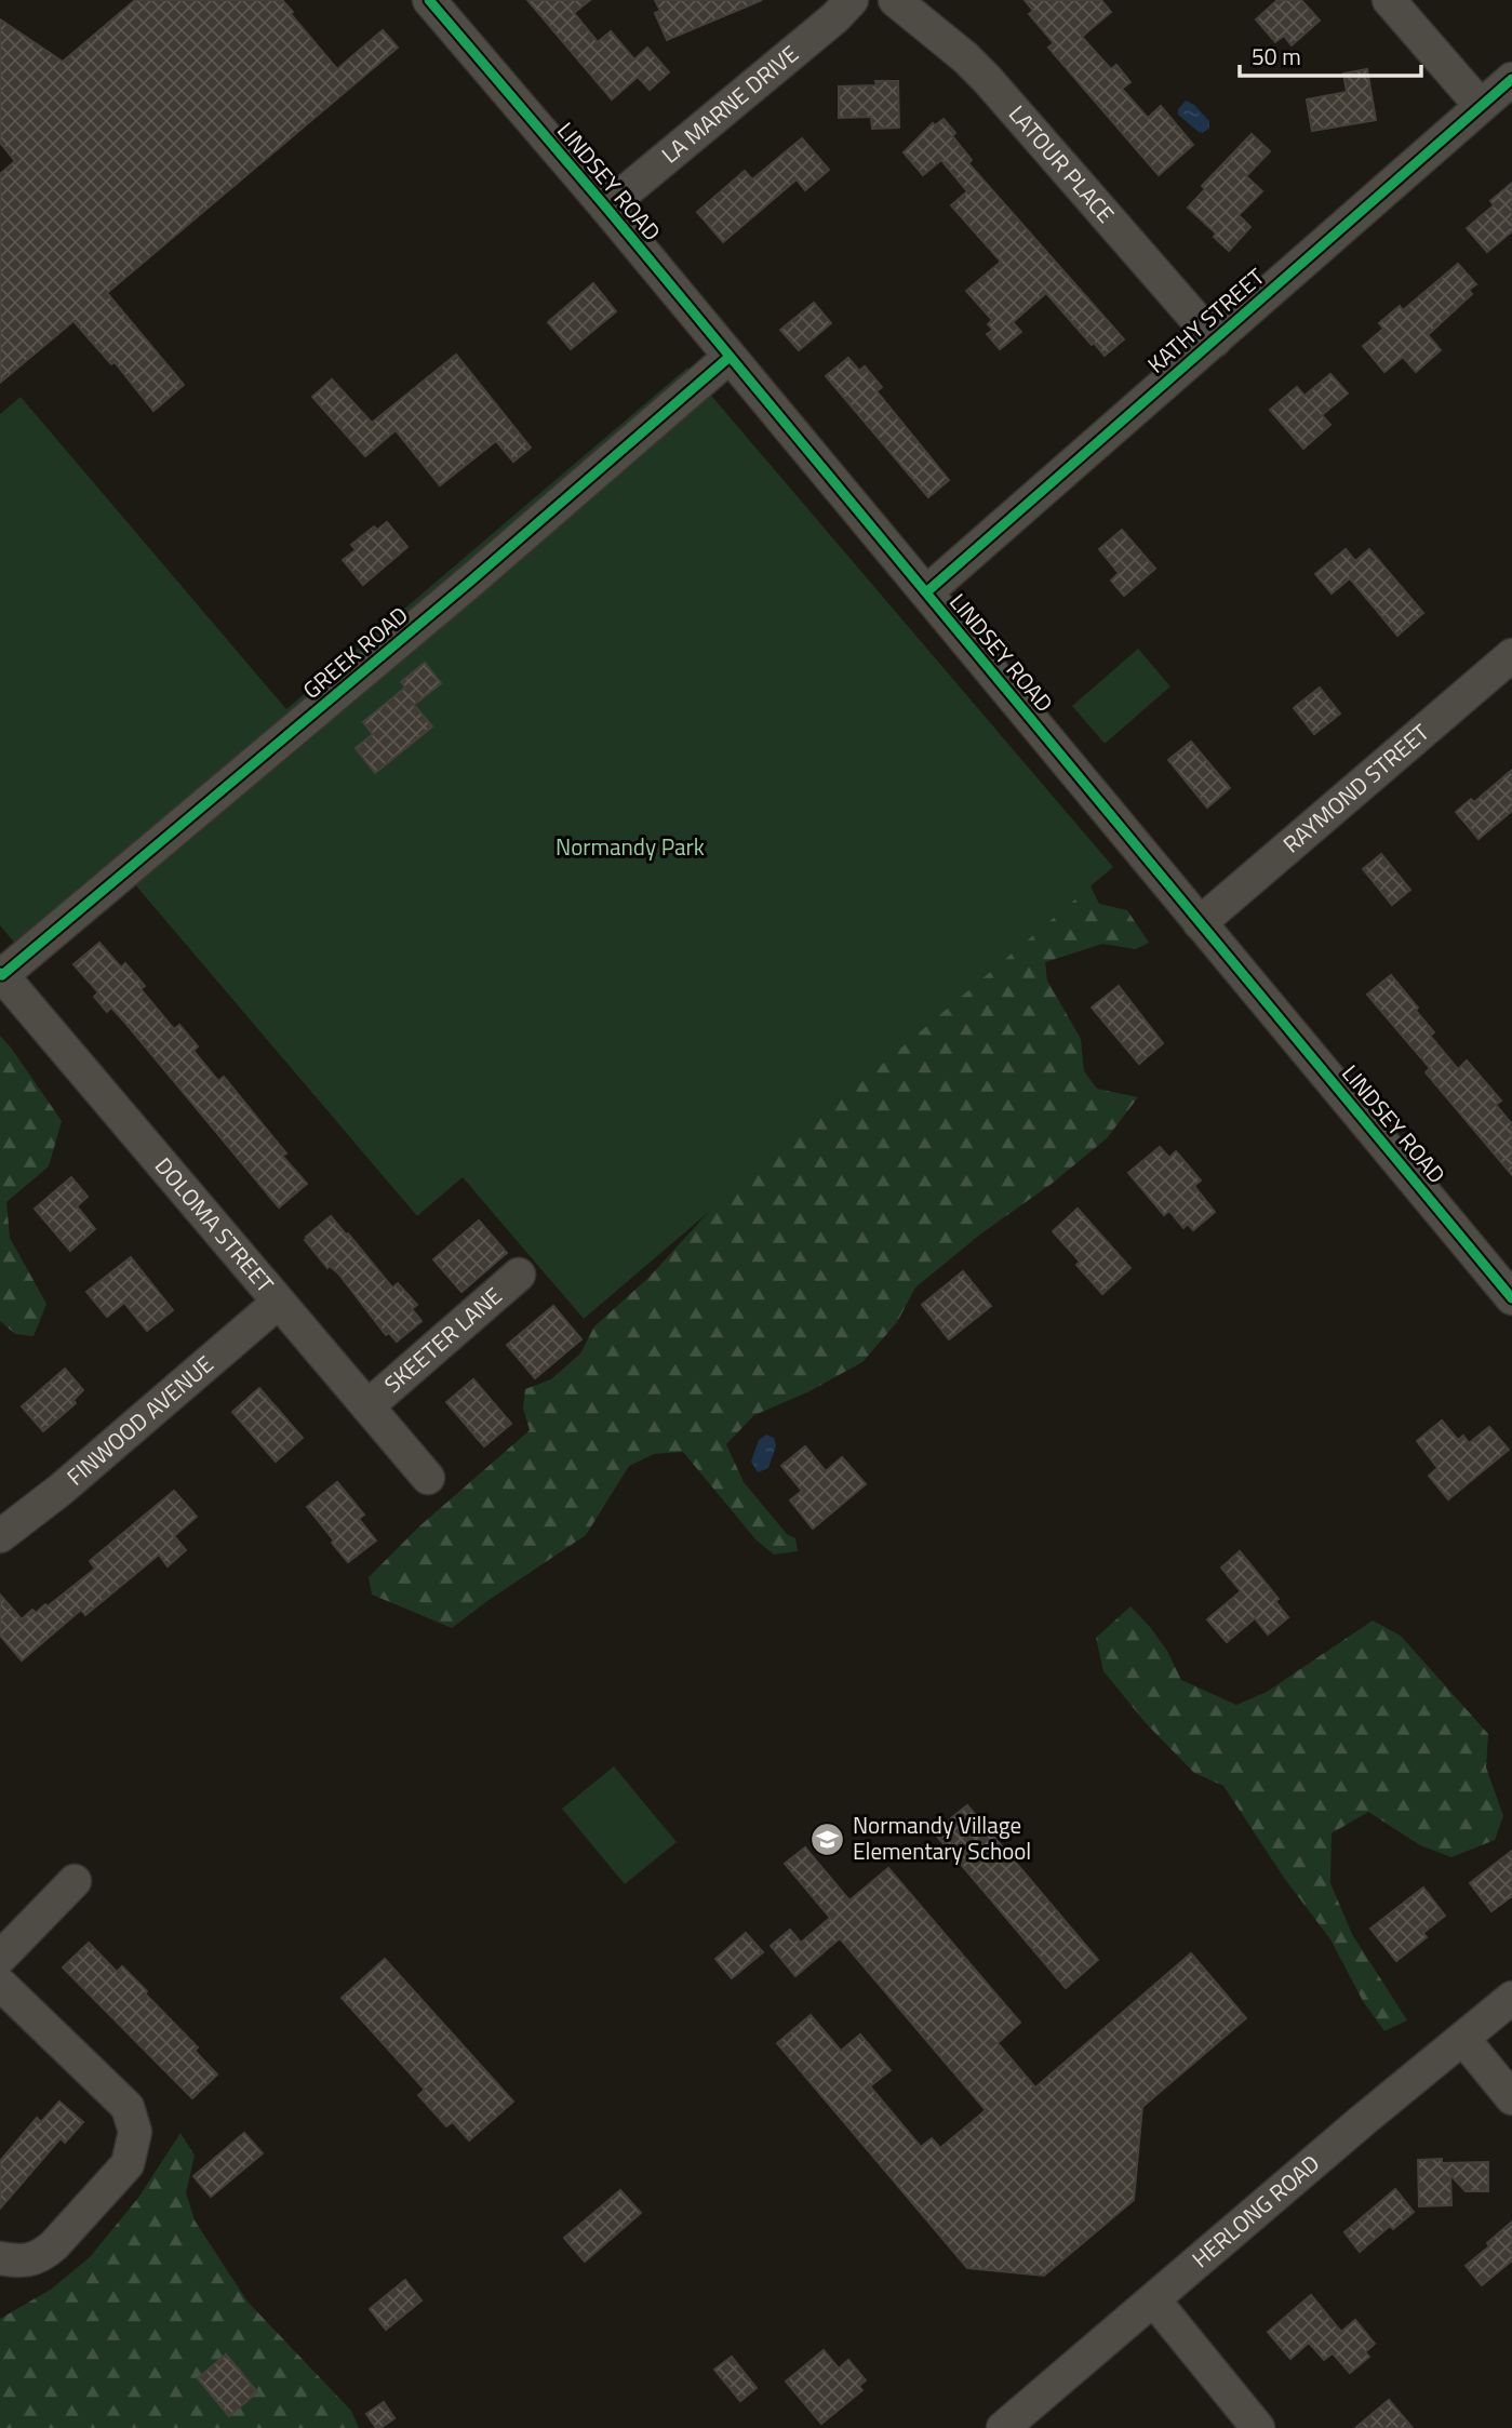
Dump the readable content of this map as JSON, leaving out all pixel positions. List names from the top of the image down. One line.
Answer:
{"streets":{"street":["LA MARNE DRIVE","LATOUR PLACE","LINDSEY ROAD","KATHY STREET","GREEK ROAD","RAYMOND STREET","DOLOMA STREET","SKEETER LANE","FINWOOD AVENUE","HERLONG ROAD"]},"crossings":[["LA MARNE DRIVE","LINDSEY ROAD"],["LATOUR PLACE","KATHY STREET"],["LINDSEY ROAD","KATHY STREET"],["LINDSEY ROAD","GREEK ROAD"],["LINDSEY ROAD","RAYMOND STREET"],["GREEK ROAD","DOLOMA STREET"],["DOLOMA STREET","SKEETER LANE"],["DOLOMA STREET","FINWOOD AVENUE"]],"parks":["Normandy Park"],"places":{"school or university":["Normandy Village Elementary School"]},"scale_bar":"50 m"}
